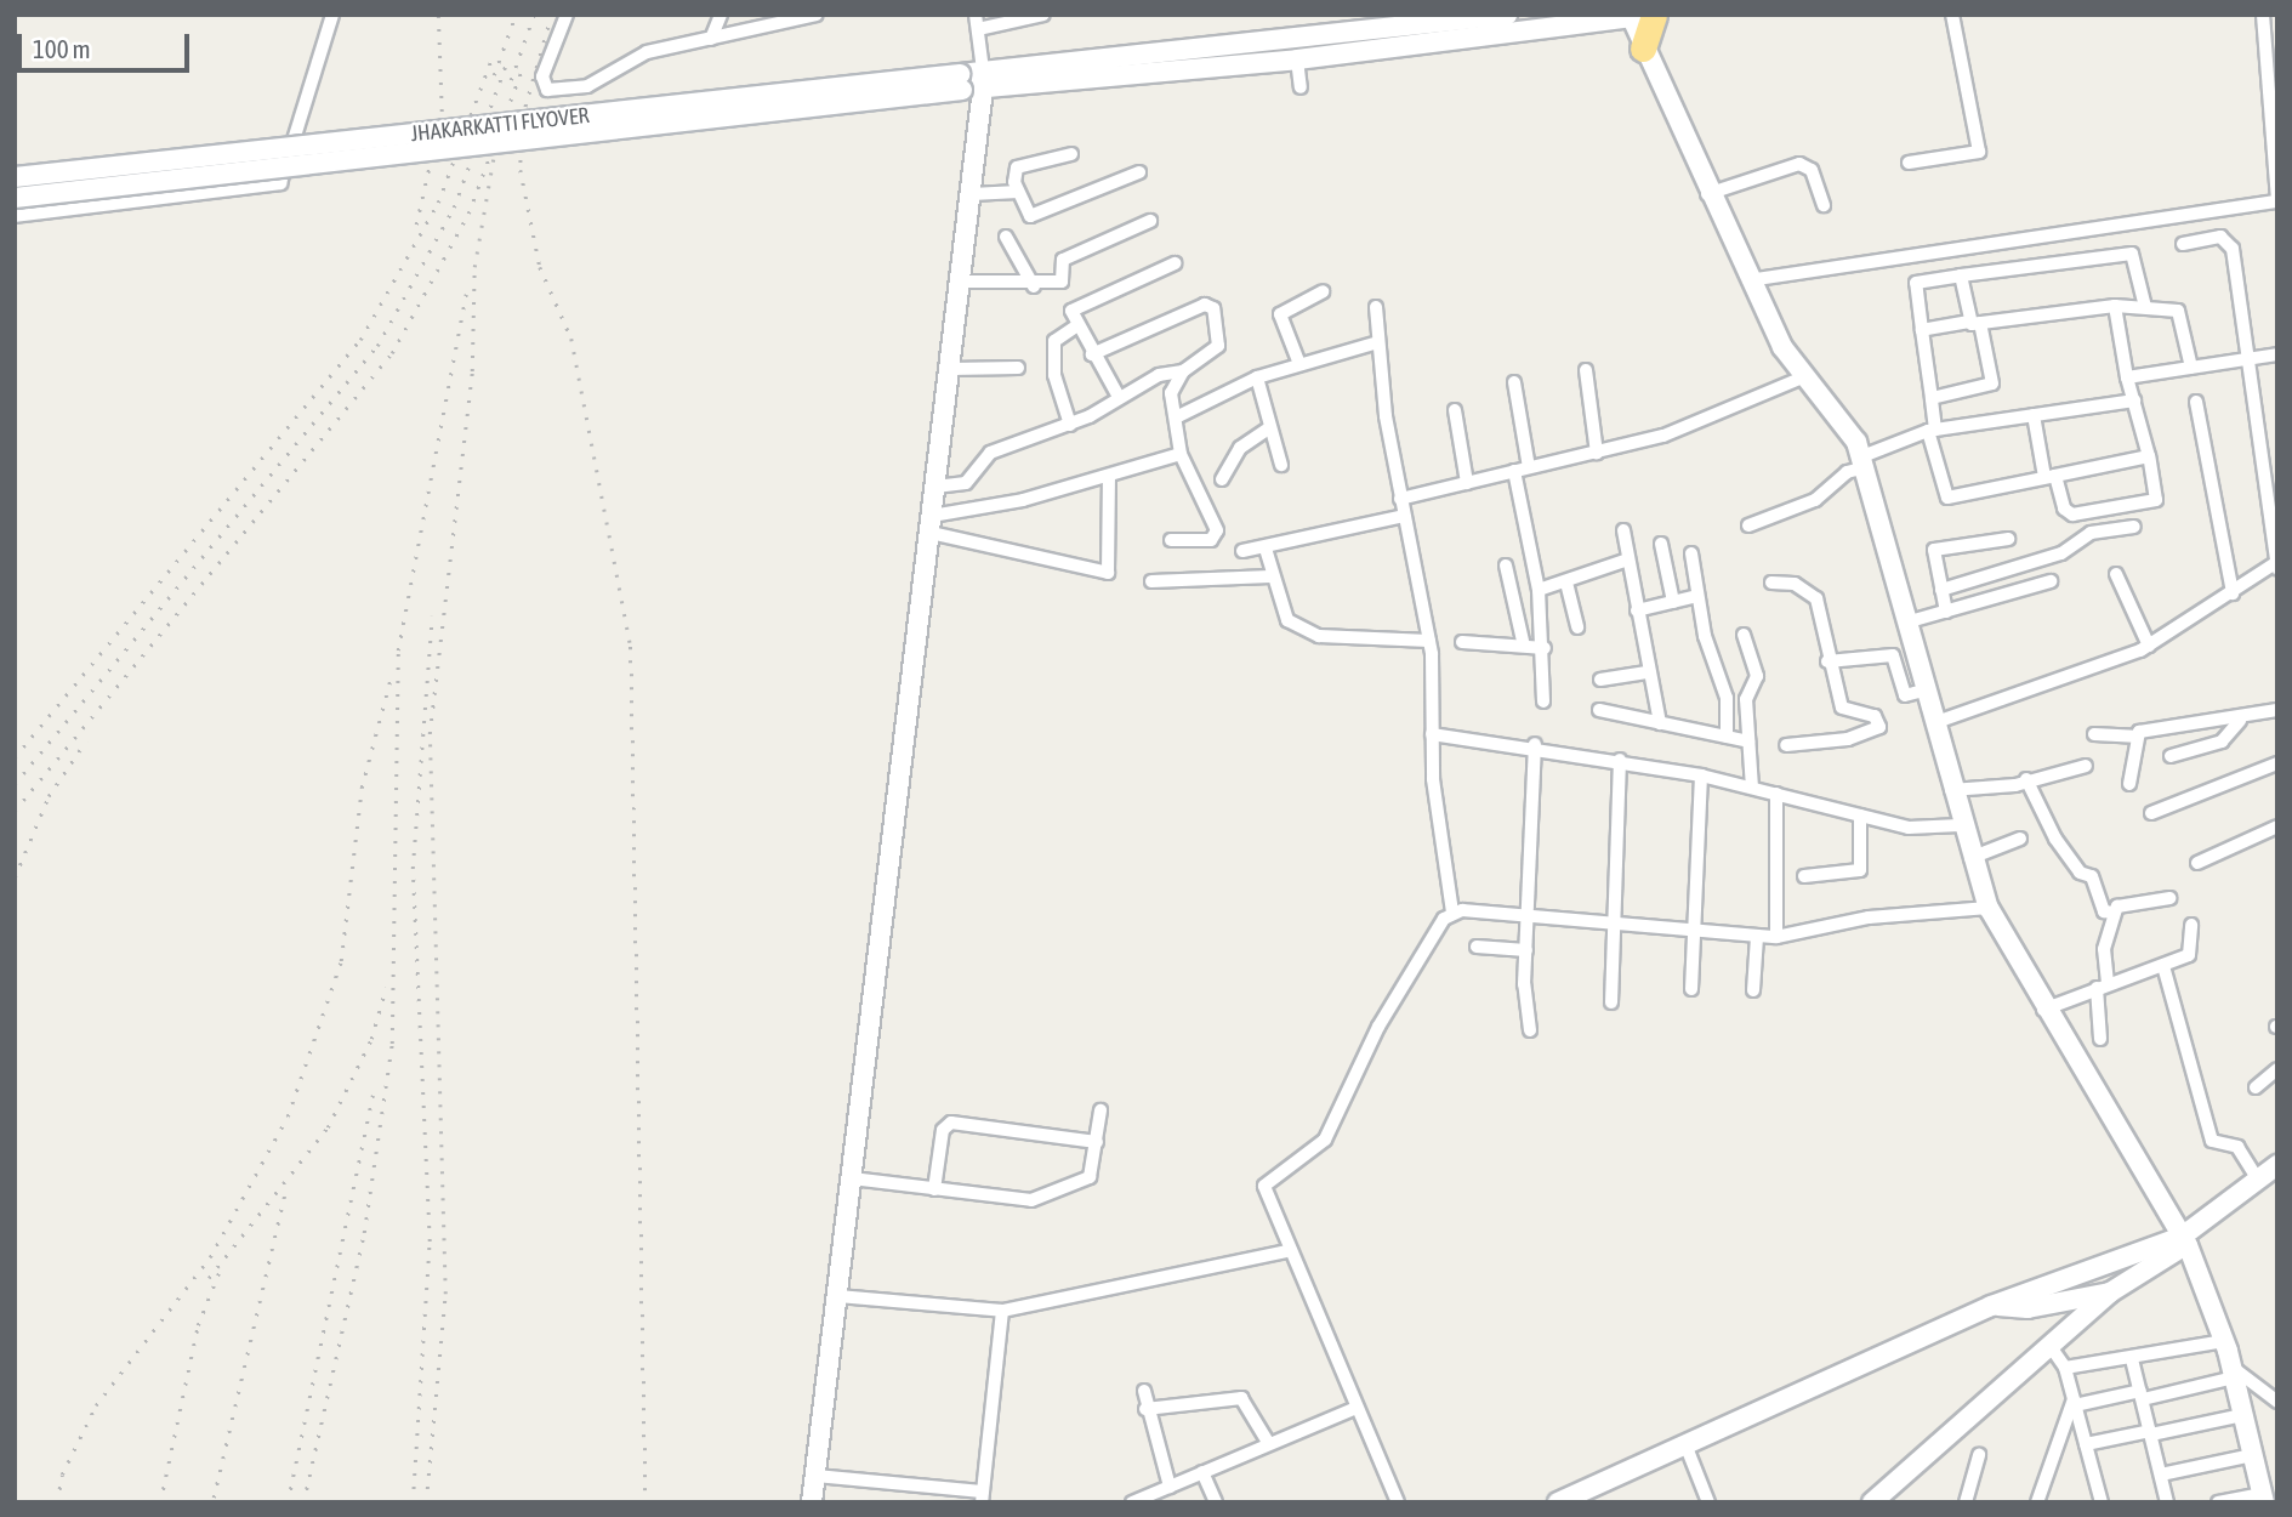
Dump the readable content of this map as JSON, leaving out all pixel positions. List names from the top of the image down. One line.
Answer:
{"streets":{"main road":["JHAKARKATTI FLYOVER"]},"scale_bar":"100 m"}
